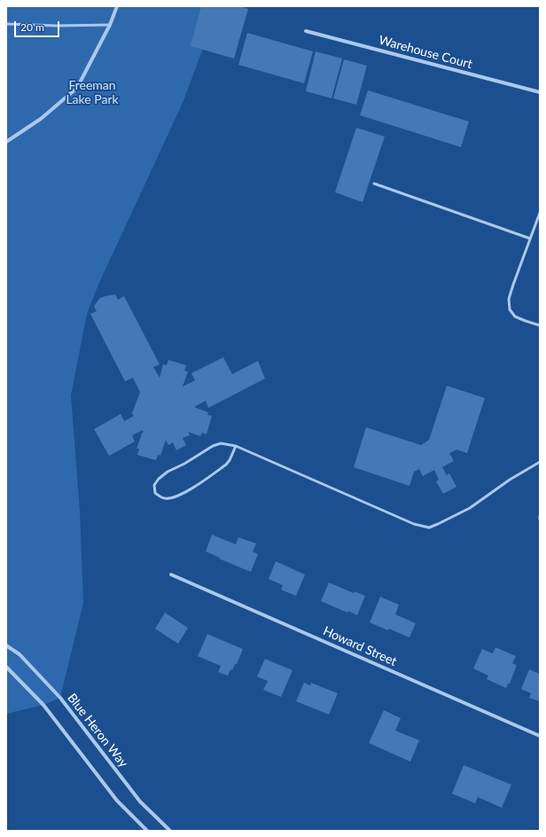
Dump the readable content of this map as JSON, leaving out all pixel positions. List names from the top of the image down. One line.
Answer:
{"streets":{"street":["Warehouse Court","Howard Street","Blue Heron Way"]},"parks":["Freeman Lake Park"],"scale_bar":"20 m"}
